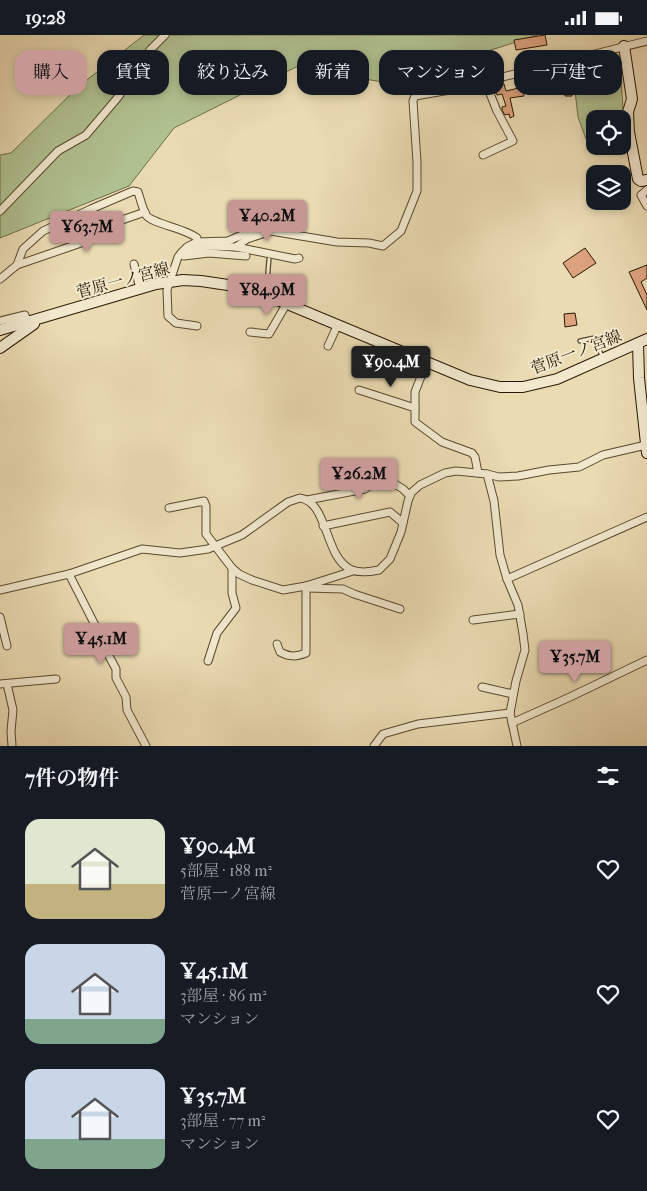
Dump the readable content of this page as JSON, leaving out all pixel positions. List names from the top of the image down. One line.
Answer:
{"streets":{"main road":["菅原一ノ宮線"]},"page":{"status":"19:28","chip":["購入","賃貸","絞り込み","新着","マンション","一戸建て"],"price":["¥40.2M","¥63.7M","¥84.9M","¥90.4M","¥26.2M","¥45.1M","¥35.7M"],"heading":"7件の物件","list":[{"name":"¥90.4M","note":"5部屋 · 188 m² · 菅原一ノ宮線"},{"name":"¥45.1M","note":"3部屋 · 86 m² · マンション"},{"name":"¥35.7M","note":"3部屋 · 77 m² · マンション"}]}}
